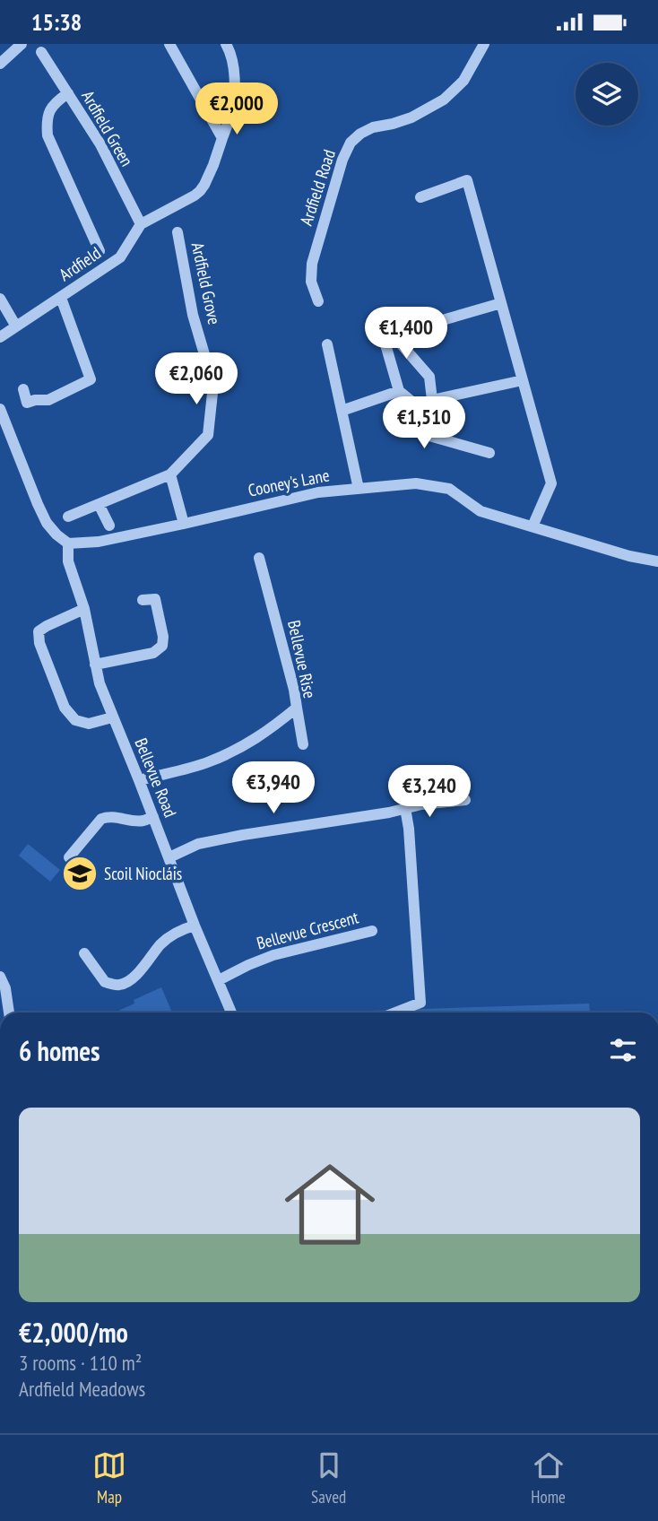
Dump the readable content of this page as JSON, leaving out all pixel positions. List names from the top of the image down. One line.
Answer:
{"streets":{"street":["Ardfield Green","Ardfield Road","Ardfield","Ardfield Grove","Cooney's Lane","Bellevue Rise","Bellevue Road","Bellevue Crescent"]},"crossings":[["Ardfield Green","Ardfield"],["Cooney's Lane","Bellevue Road"],["Bellevue Rise","Bellevue Road"],["Bellevue Road","Bellevue Crescent"]],"places":{"school or university":["Scoil Niocláis"]},"page":{"status":"15:38","price":["€2,000","€1,400","€2,060","€1,510","€3,940","€3,240"],"heading":"6 homes","list":[{"name":"€2,000/mo","note":"3 rooms · 110 m² · Ardfield Meadows"}],"tabs":["Map","Saved","Home"]}}
